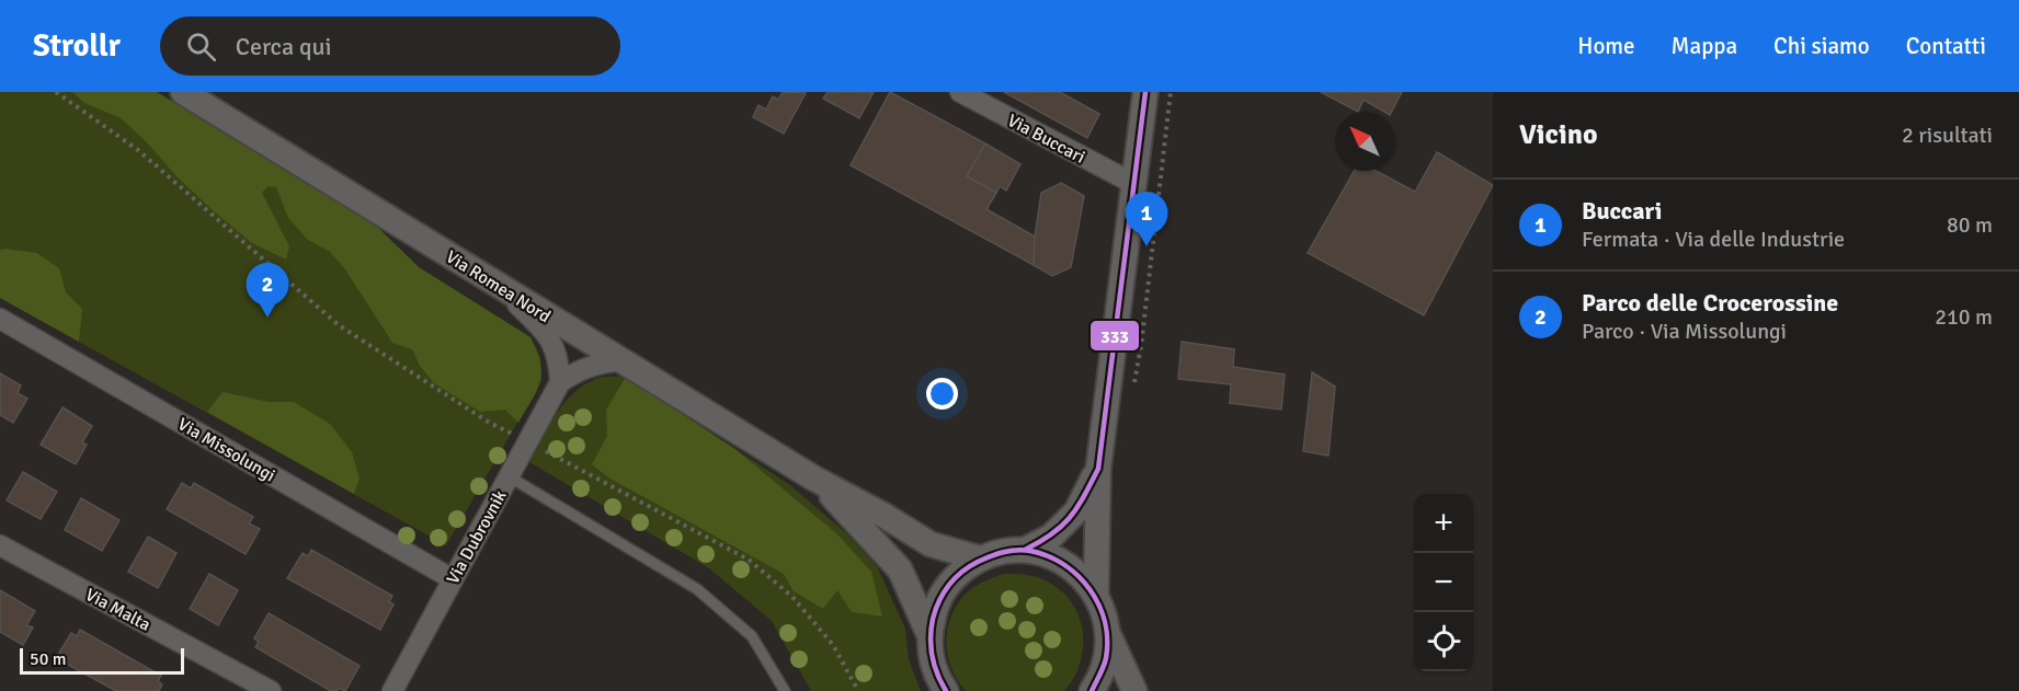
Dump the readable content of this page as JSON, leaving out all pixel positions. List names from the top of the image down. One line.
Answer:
{"streets":{"street":["Via Buccari","Via Romea Nord","Via Missolungi","Via Dubrovnik","Via Malta"]},"crossings":[["Via Missolungi","Via Dubrovnik"]],"lines":["transit line 333"],"scale_bar":"50 m","north":"top left","page":{"header":"Strollr","search":"Cerca qui","nav":["Home","Mappa","Chi siamo","Contatti"],"heading":["Vicino","2 risultati"],"list":[{"mark":"1","name":"Buccari","note":"Fermata · Via delle Industrie","value":"80 m"},{"mark":"2","name":"Parco delle Crocerossine","note":"Parco · Via Missolungi","value":"210 m"}],"pins":["1","2"],"map_buttons":["+","−"],"scale":"50 m"}}
